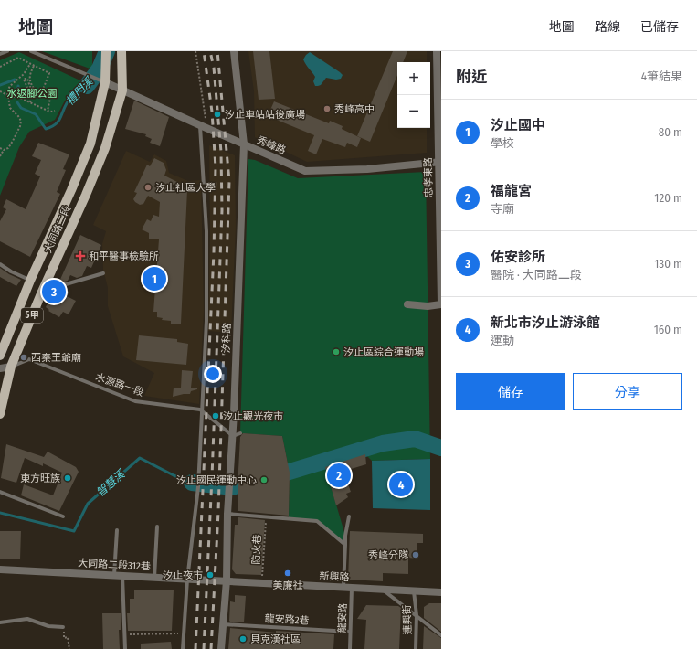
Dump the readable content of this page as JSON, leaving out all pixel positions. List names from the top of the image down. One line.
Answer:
{"streets":{"main road":["大同路二段","5甲"],"street":["秀峰路","忠孝東路","汐科路","大同路二段312巷","新興路"],"lane":["水源路一段","龍安路","龍安路2巷","連興街"],"path":["防火巷"]},"crossings":[["秀峰路","忠孝東路"],["秀峰路","大同路二段"],["秀峰路","汐科路"],["大同路二段","水源路一段"],["汐科路","水源路一段"],["汐科路","大同路二段312巷"],["汐科路","新興路"],["汐科路","龍安路2巷"],["防火巷","新興路"],["大同路二段312巷","新興路"],["新興路","龍安路"],["新興路","連興街"],["龍安路","龍安路2巷"]],"water":["禮門溪","智慧溪"],"parks":["水返腳公園"],"places":{"other":["秀峰高中","汐止車站站後廣場","汐止社區大學","汐止區綜合運動場","西秦王爺廟","汐止觀光夜市","東方旺族","汐止國民運動中心","秀峰分隊","美廉社","汐止夜市","貝克漢社區"],"health":["和平醫事檢驗所"]},"page":{"header":"地圖","nav":["地圖","路線","已儲存"],"heading":["附近","4筆結果"],"map_buttons":["+","−"],"list":[{"mark":"1","name":"汐止國中","note":"學校","value":"80 m"},{"mark":"2","name":"福龍宮","note":"寺廟","value":"120 m"},{"mark":"3","name":"佑安診所","note":"醫院 · 大同路二段","value":"130 m"},{"mark":"4","name":"新北市汐止游泳館","note":"運動","value":"160 m"}],"pins":["1","3","2","4"],"buttons":["儲存","分享"]}}
